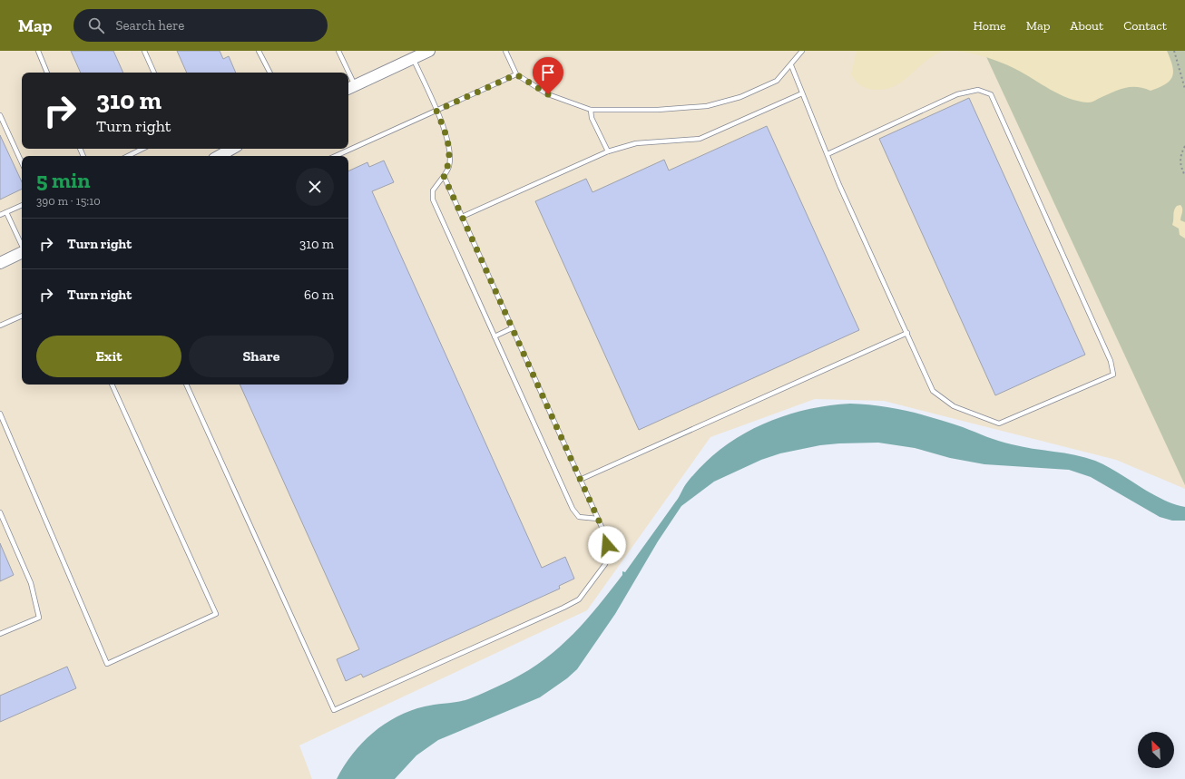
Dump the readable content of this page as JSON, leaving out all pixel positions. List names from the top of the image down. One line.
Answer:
{"north":"top left","page":{"header":"Map","search":"Search here","nav":["Home","Map","About","Contact"],"turn":["310 m","Turn right"],"heading":["5 min","390 m · 15:10"],"list":[{"name":"Turn right","value":"310 m"},{"name":"Turn right","value":"60 m"}],"buttons":["Exit","Share"]}}
